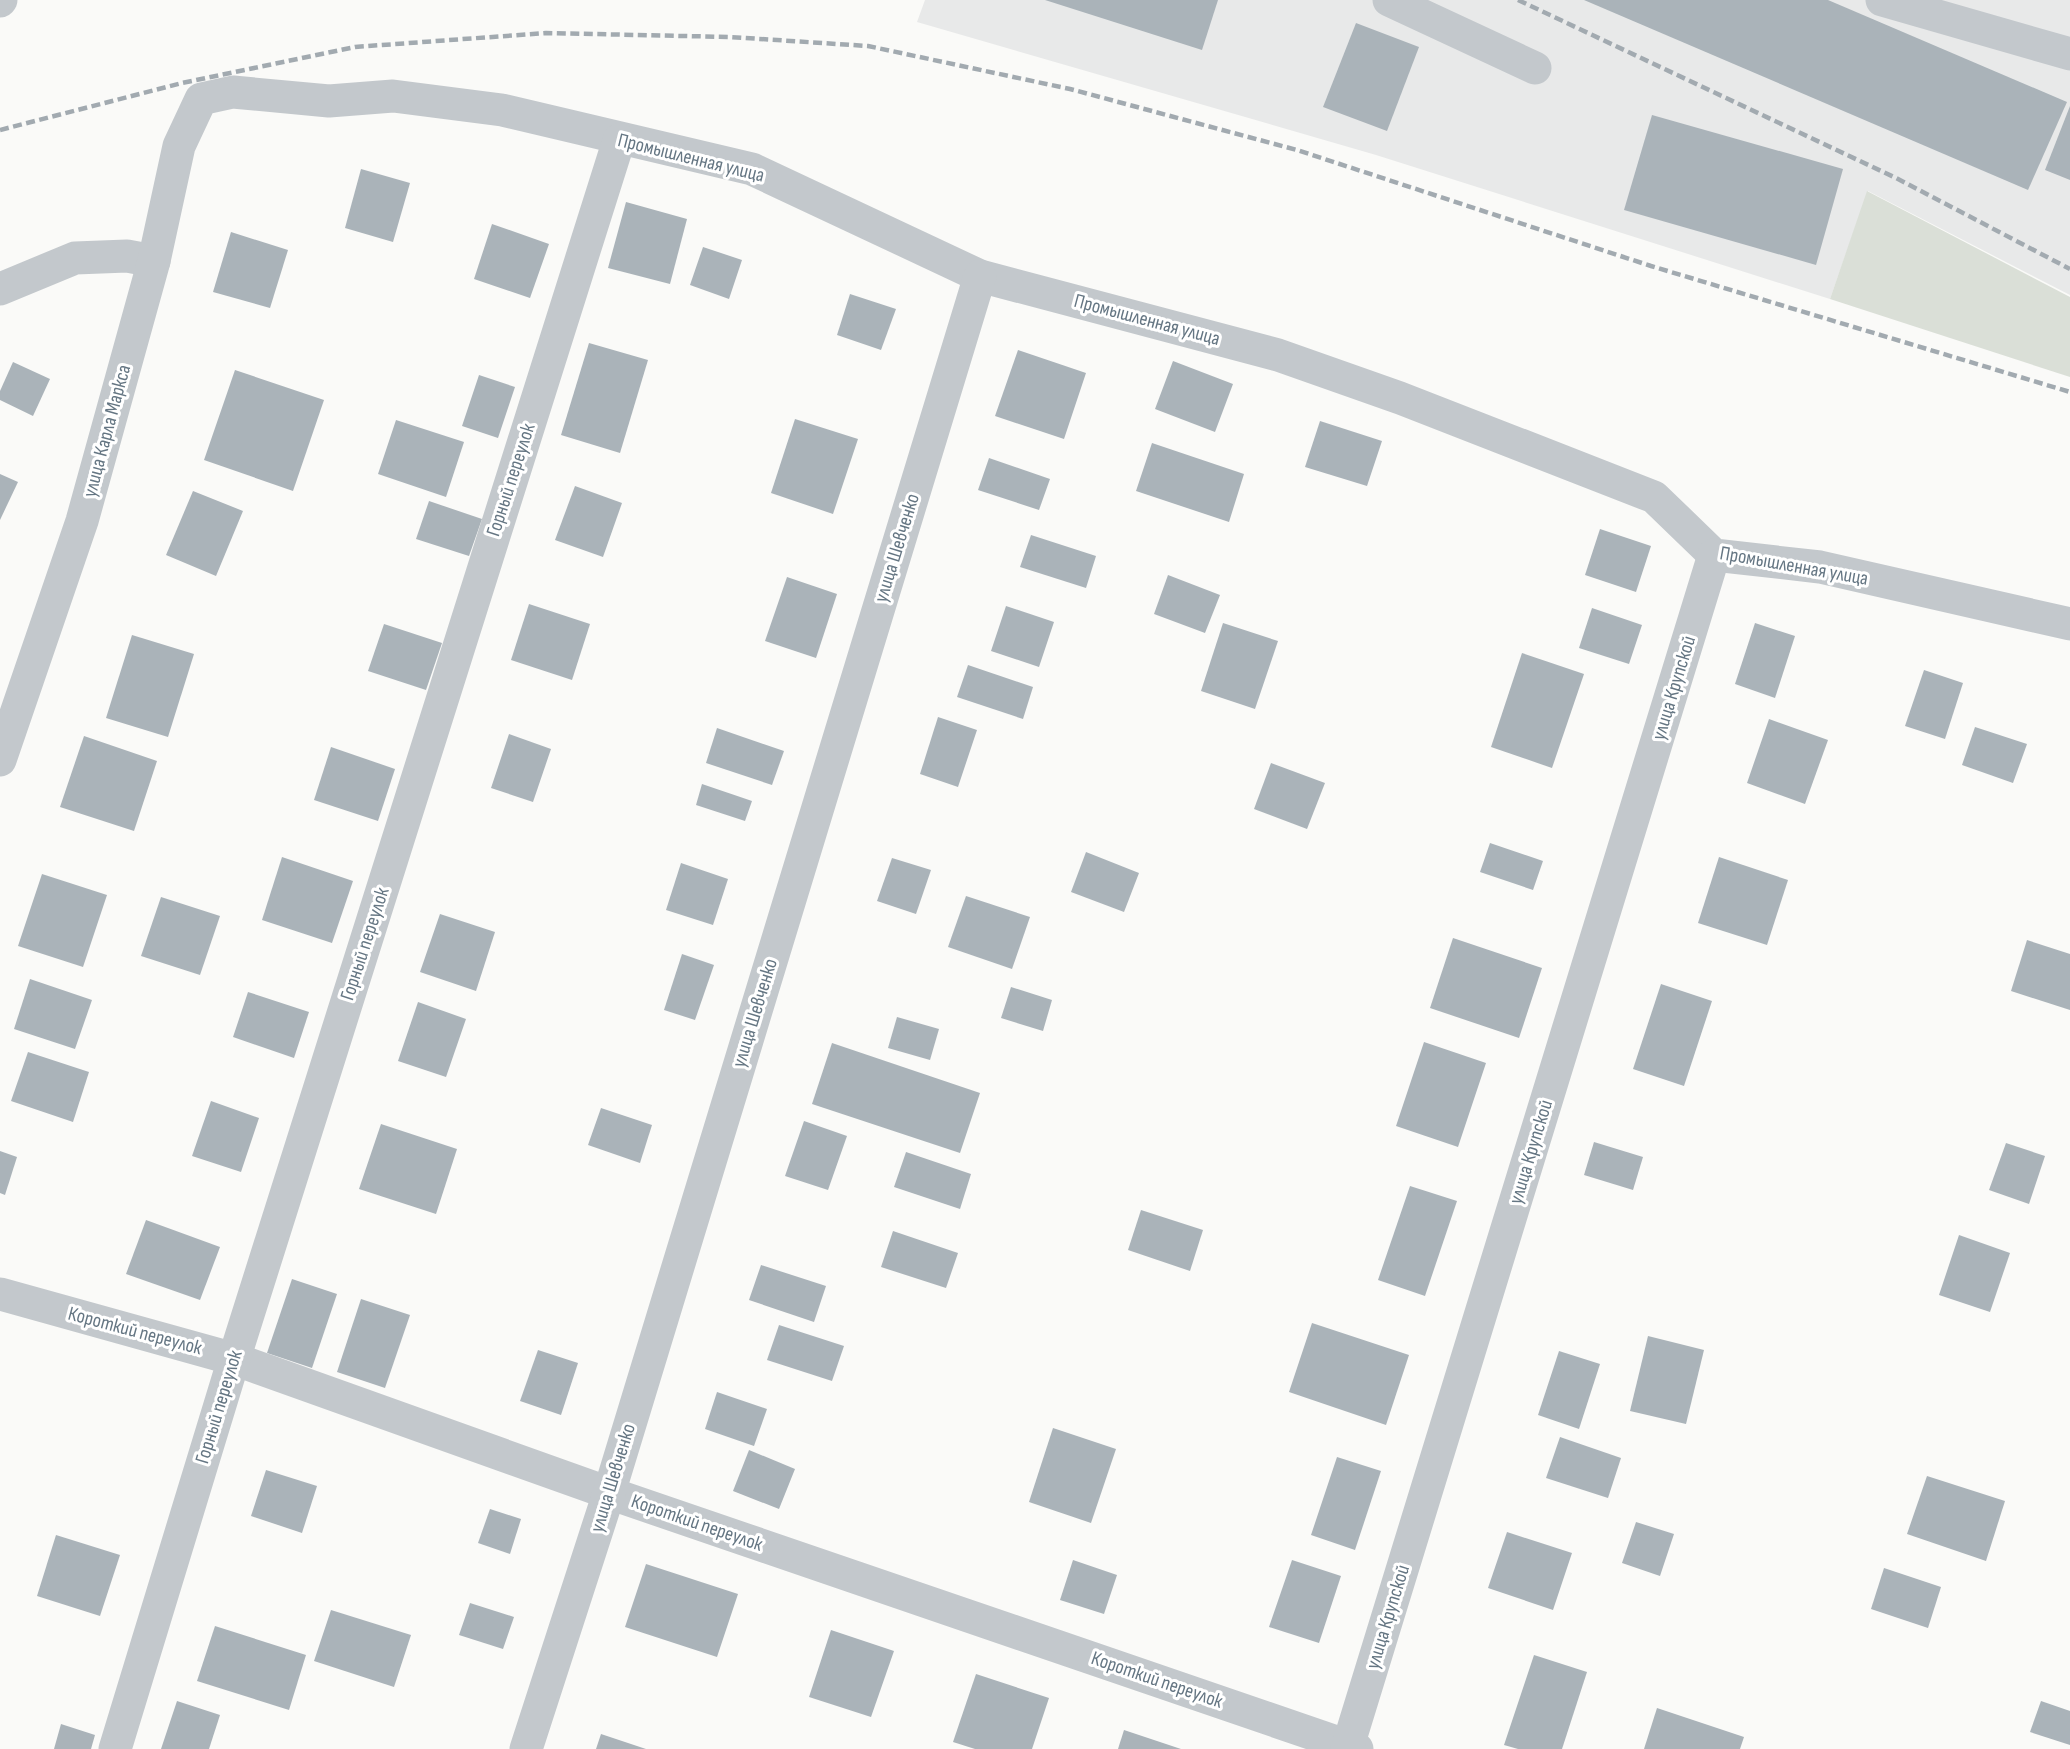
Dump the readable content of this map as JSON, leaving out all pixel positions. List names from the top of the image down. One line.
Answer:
{"streets":{"street":["Промышленная улица","улица Карла Маркса","Горный переулок","улица Шевченко","улица Крупской","Короткий переулок"]},"crossings":[["Промышленная улица","улица Карла Маркса"],["Промышленная улица","Горный переулок"],["Промышленная улица","улица Шевченко"],["Промышленная улица","улица Крупской"],["Горный переулок","Короткий переулок"],["улица Шевченко","Короткий переулок"],["улица Крупской","Короткий переулок"]]}
